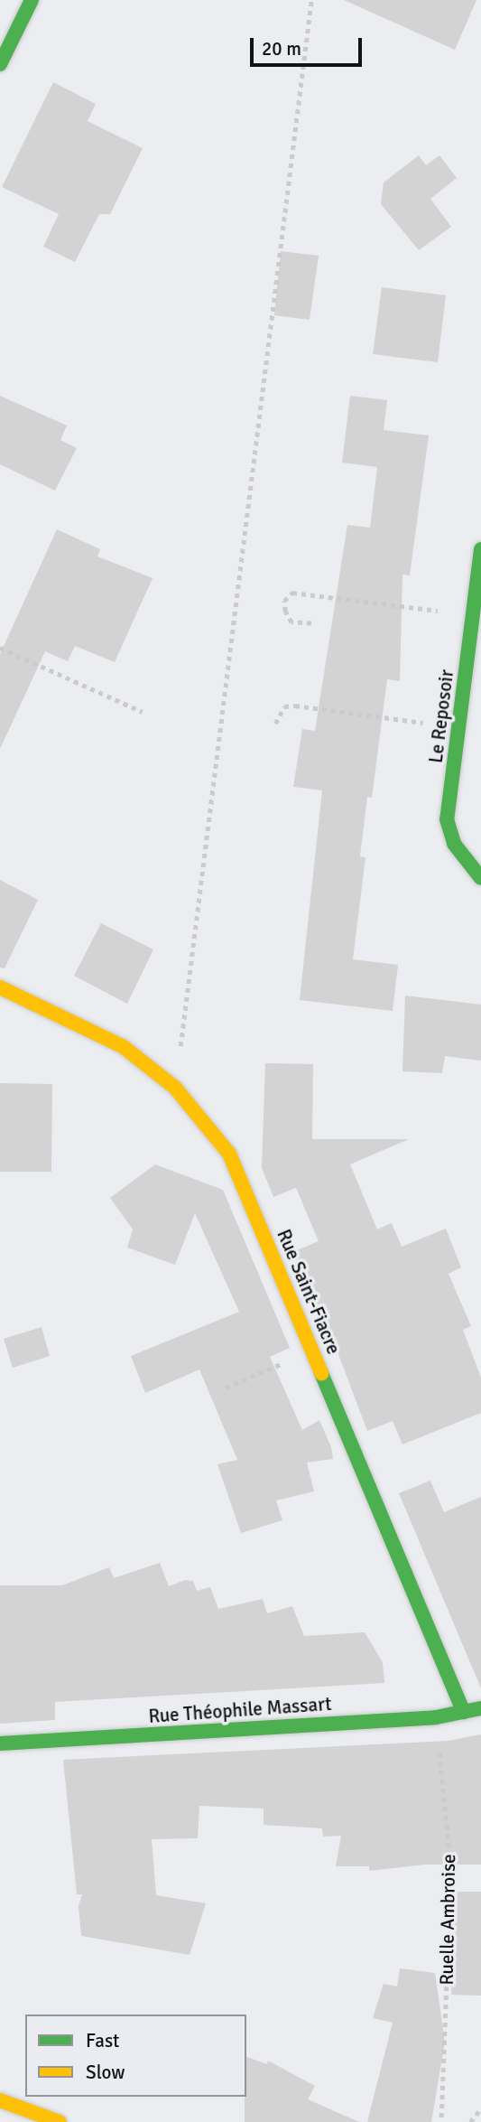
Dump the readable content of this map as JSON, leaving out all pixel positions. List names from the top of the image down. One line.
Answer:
{"streets":{"street":["Le Reposoir","Rue Saint-Fiacre","Rue Théophile Massart"],"path":["Ruelle Ambroise"]},"crossings":[["Rue Saint-Fiacre","Rue Théophile Massart"],["Rue Théophile Massart","Ruelle Ambroise"]],"legend":["Fast","Slow"],"scale_bar":"20 m"}
